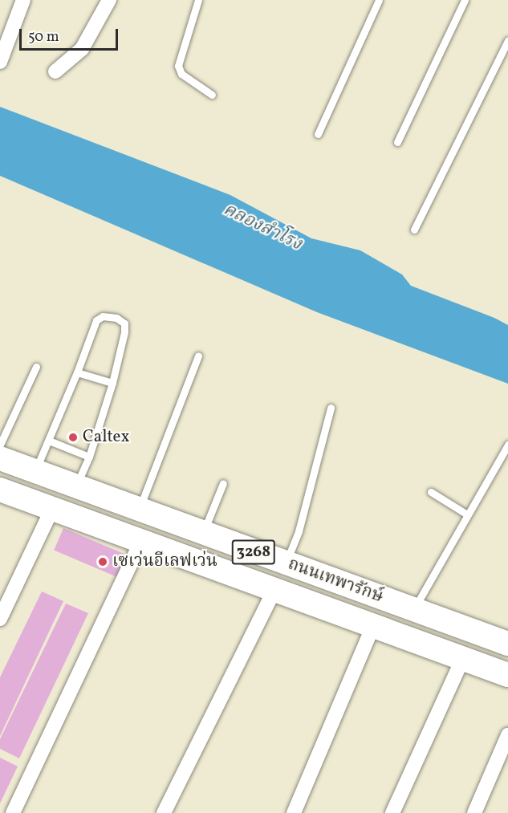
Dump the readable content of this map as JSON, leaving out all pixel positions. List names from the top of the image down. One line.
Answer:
{"streets":{"main road":["3268","ถนนเทพารักษ์"]},"water":["คลองสำโรง"],"places":["Caltex","เซเว่นอีเลฟเว่น"],"scale_bar":"50 m"}
